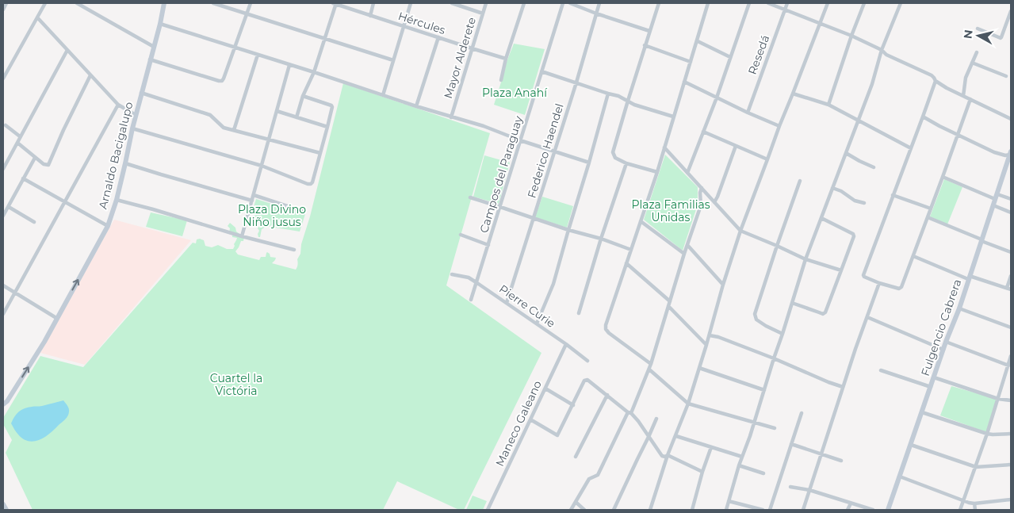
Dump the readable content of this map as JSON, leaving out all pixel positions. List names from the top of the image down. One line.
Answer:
{"streets":{"street":["Hércules","Resedá","Mayor Alderete","Federico Haendel","Arnaldo Bacigalupo","Campos del Paraguay","Pierre Curie","Fulgencio Cabrera","Maneco Galeano"]},"crossings":[["Hércules","Mayor Alderete"],["Federico Haendel","Pierre Curie"],["Campos del Paraguay","Pierre Curie"],["Pierre Curie","Maneco Galeano"]],"one_way":["Arnaldo Bacigalupo"],"parks":["Plaza Anahí","Plaza Familias Unidas","Plaza Divino Niño jusus","Cuartel la Victória"],"north":"left"}
